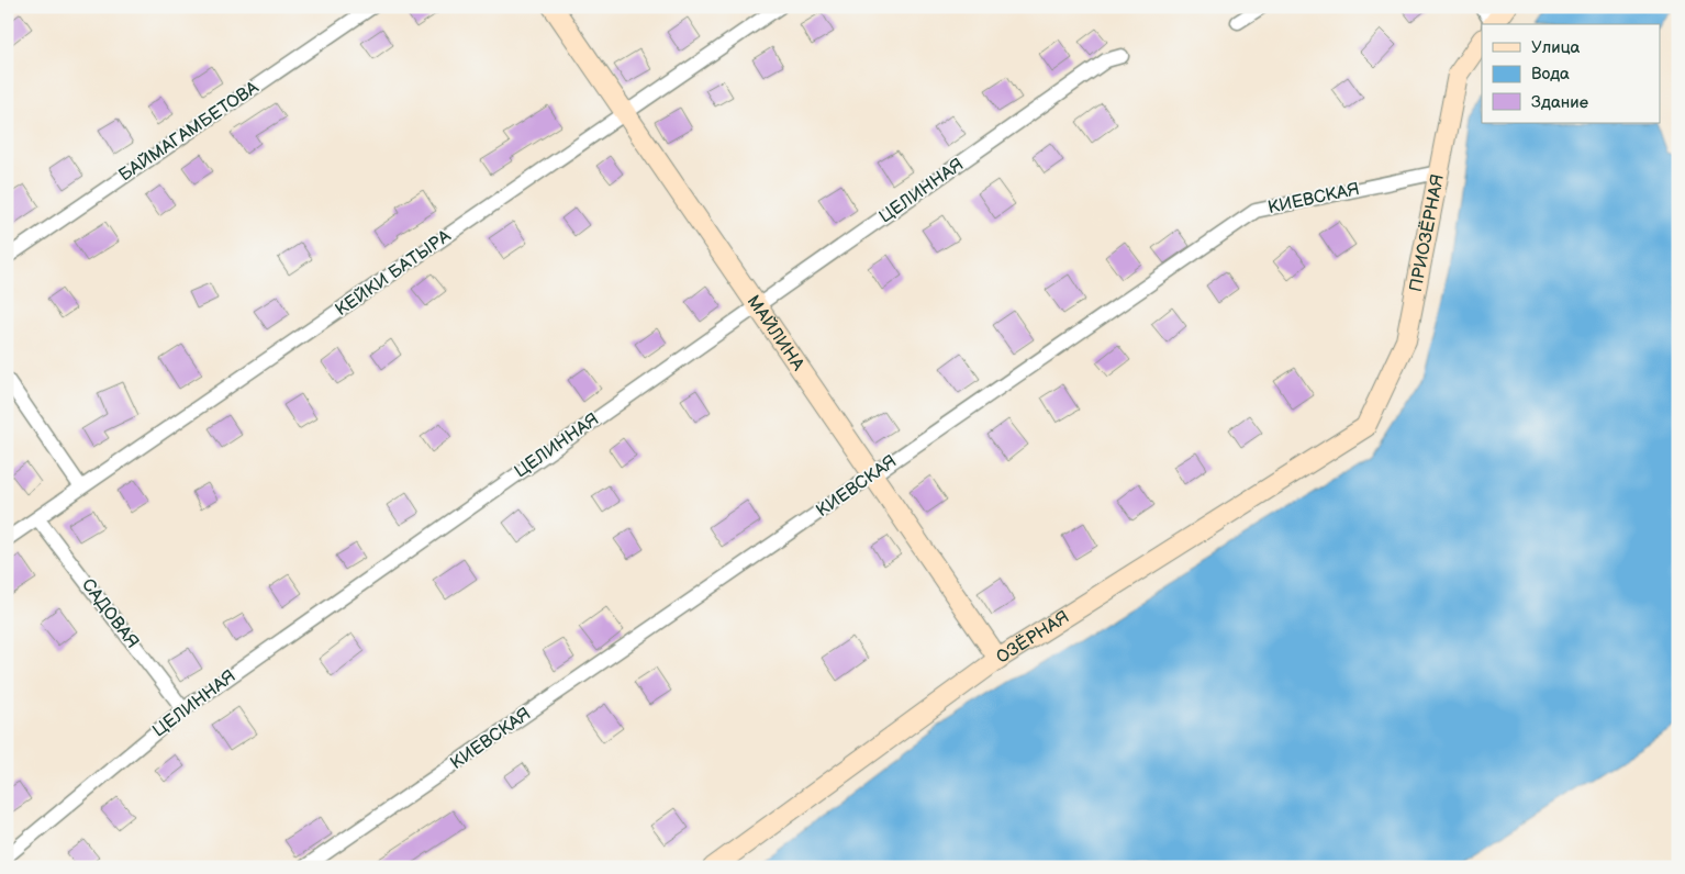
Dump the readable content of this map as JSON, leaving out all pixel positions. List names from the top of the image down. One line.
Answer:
{"streets":{"street":["БАЙМАГАМБЕТОВА","ЦЕЛИННАЯ","КИЕВСКАЯ","ПРИОЗЁРНАЯ","КЕЙКИ БАТЫРА","МАЙЛИНА","САДОВАЯ","ОЗЁРНАЯ"]},"crossings":[["ЦЕЛИННАЯ","МАЙЛИНА"],["ЦЕЛИННАЯ","САДОВАЯ"],["КИЕВСКАЯ","ПРИОЗЁРНАЯ"],["КИЕВСКАЯ","МАЙЛИНА"],["ПРИОЗЁРНАЯ","ОЗЁРНАЯ"],["КЕЙКИ БАТЫРА","МАЙЛИНА"],["КЕЙКИ БАТЫРА","САДОВАЯ"],["МАЙЛИНА","ОЗЁРНАЯ"]],"legend":["Улица","Вода","Здание"]}
